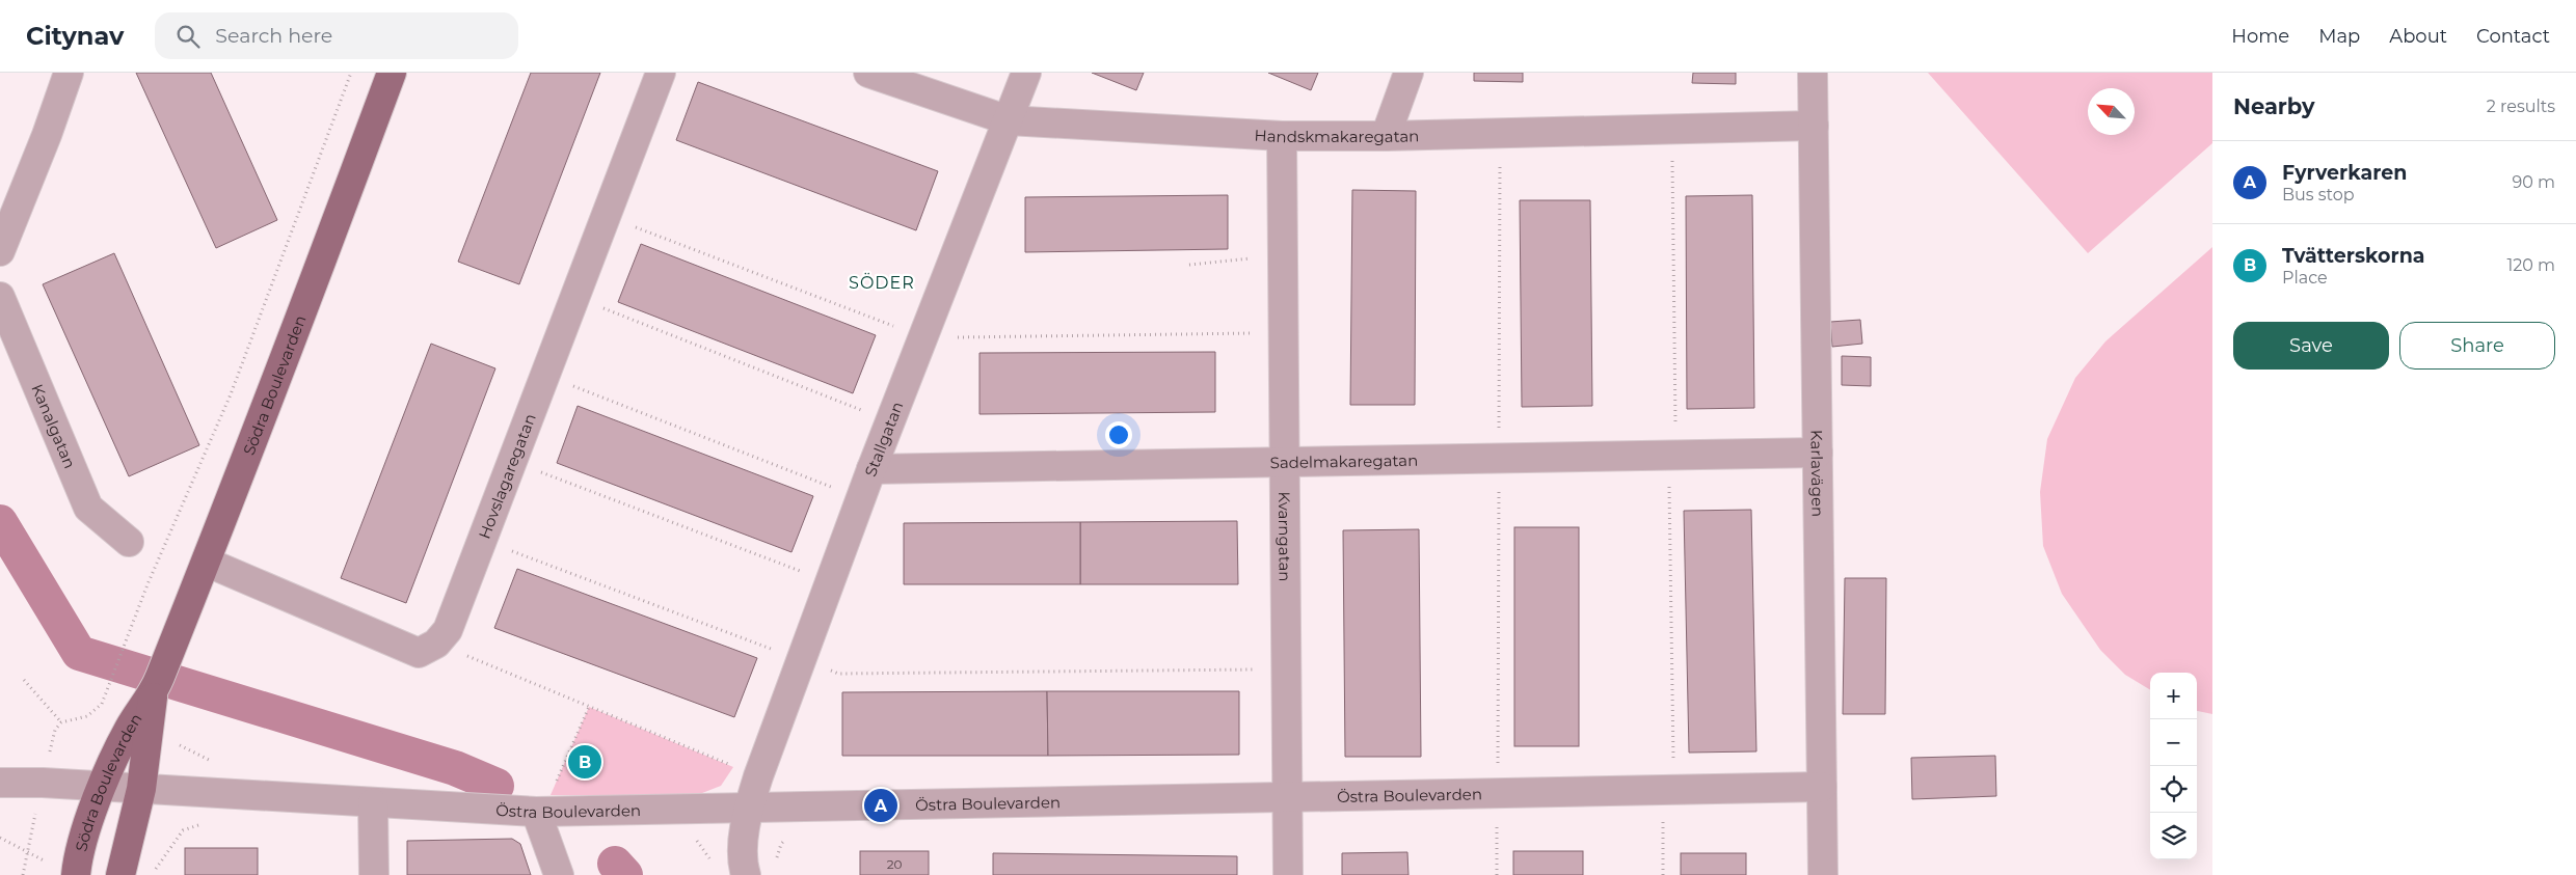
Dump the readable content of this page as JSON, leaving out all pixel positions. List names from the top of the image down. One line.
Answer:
{"streets":{"main road":["Södra Boulevarden"],"street":["Handskmakaregatan","Kanalgatan","Stallgatan","Sadelmakaregatan","Karlavägen","Hovslagaregatan","Kvarngatan","Östra Boulevarden"]},"crossings":[["Handskmakaregatan","Stallgatan"],["Handskmakaregatan","Karlavägen"],["Handskmakaregatan","Kvarngatan"],["Södra Boulevarden","Östra Boulevarden"],["Stallgatan","Sadelmakaregatan"],["Stallgatan","Östra Boulevarden"],["Sadelmakaregatan","Karlavägen"],["Sadelmakaregatan","Kvarngatan"],["Karlavägen","Östra Boulevarden"],["Kvarngatan","Östra Boulevarden"]],"districts":["SÖDER"],"house_numbers":["20"],"north":"top left","page":{"header":"Citynav","search":"Search here","nav":["Home","Map","About","Contact"],"heading":["Nearby","2 results"],"list":[{"mark":"A","name":"Fyrverkaren","note":"Bus stop","value":"90 m"},{"mark":"B","name":"Tvätterskorna","note":"Place","value":"120 m"}],"buttons":["Save","Share"],"map_buttons":["+","−"],"pins":["B","A"]}}
